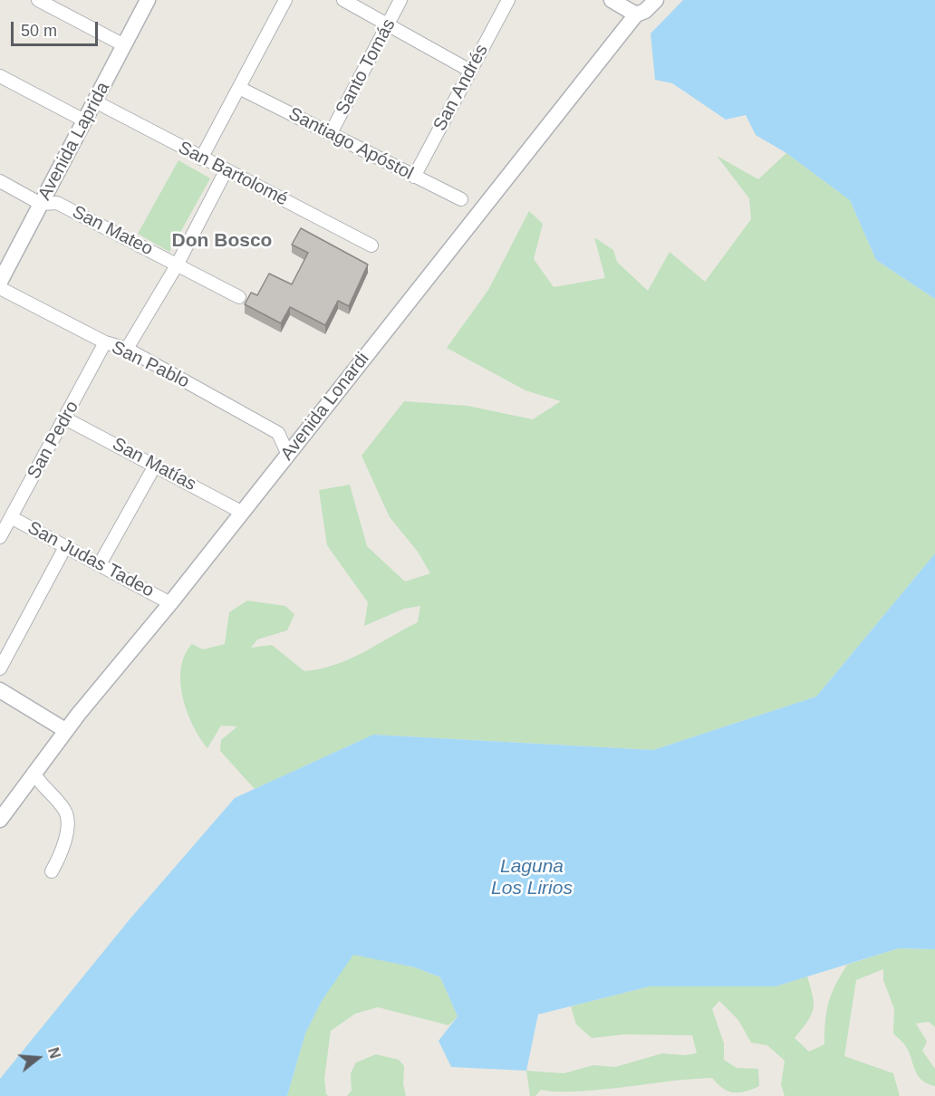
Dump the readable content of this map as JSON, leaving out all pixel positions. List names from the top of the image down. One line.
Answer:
{"streets":{"street":["Santo Tomás","San Andrés","Avenida Laprida","Santiago Apóstol","San Bartolomé","San Mateo","San Pablo","Avenida Lonardi","San Pedro","San Matías","San Judas Tadeo"]},"crossings":[["Santo Tomás","Santiago Apóstol"],["San Andrés","Santiago Apóstol"],["Avenida Laprida","San Bartolomé"],["Avenida Laprida","San Mateo"],["San Pablo","Avenida Lonardi"],["San Pablo","San Pedro"],["Avenida Lonardi","San Matías"],["Avenida Lonardi","San Judas Tadeo"],["San Pedro","San Matías"],["San Pedro","San Judas Tadeo"]],"districts":["Don Bosco"],"water":["Laguna Los Lirios"],"scale_bar":"50 m","north":"right"}
